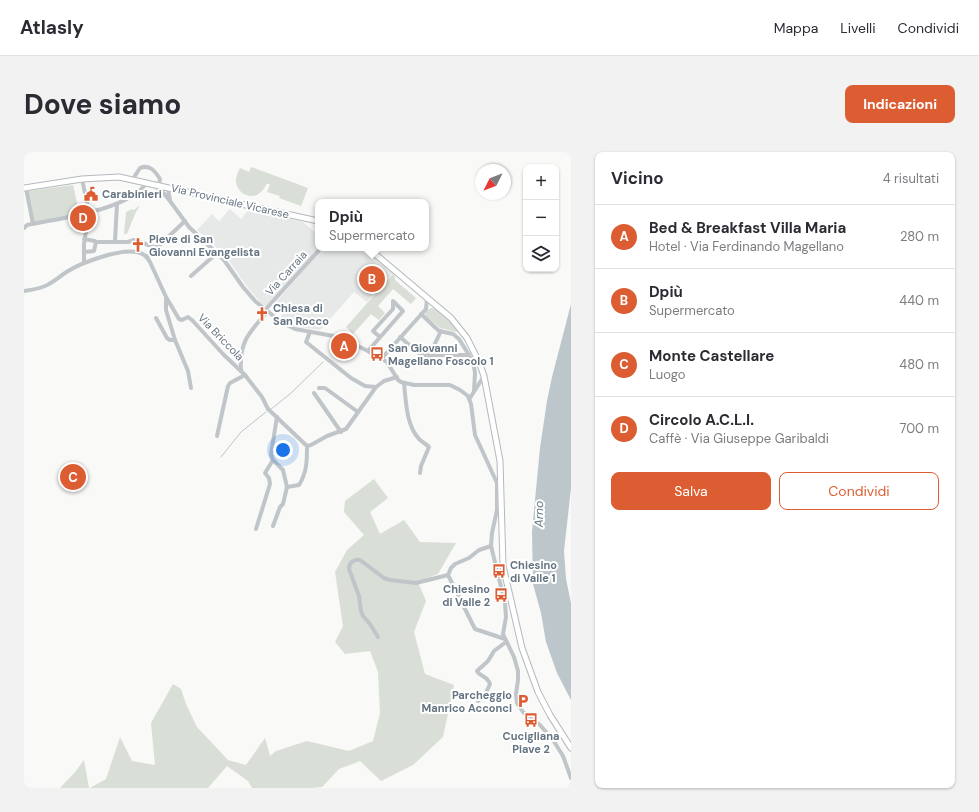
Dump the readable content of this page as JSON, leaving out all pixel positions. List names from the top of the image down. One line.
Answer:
{"streets":{"main road":["Via Provinciale Vicarese"],"street":["Via Carraia","Via Briccola"]},"crossings":[["Via Carraia","Via Briccola"]],"water":["Arno"],"places":{"public building":["Carabinieri"],"church":["Pieve di San Giovanni Evangelista","Chiesa di San Rocco"],"bus stop":["San Giovanni Magellano Foscolo 1","Chiesino di Valle 1","Chiesino di Valle 2","Cucigliana Piave 2"],"parking":["Parcheggio Manrico Acconci"]},"north":"bottom left","page":{"header":"Atlasly","nav":["Mappa","Livelli","Condividi"],"buttons":["Indicazioni",["Salva","Condividi"]],"title":"Dove siamo","heading":["Vicino","4 risultati"],"map_buttons":["+","−"],"popup":["Dpiù","Supermercato"],"pins":["D","B","A","C"],"list":[{"mark":"A","name":"Bed & Breakfast Villa Maria","note":"Hotel · Via Ferdinando Magellano","value":"280 m"},{"mark":"B","name":"Dpiù","note":"Supermercato","value":"440 m"},{"mark":"C","name":"Monte Castellare","note":"Luogo","value":"480 m"},{"mark":"D","name":"Circolo A.C.L.I.","note":"Caffè · Via Giuseppe Garibaldi","value":"700 m"}]}}
